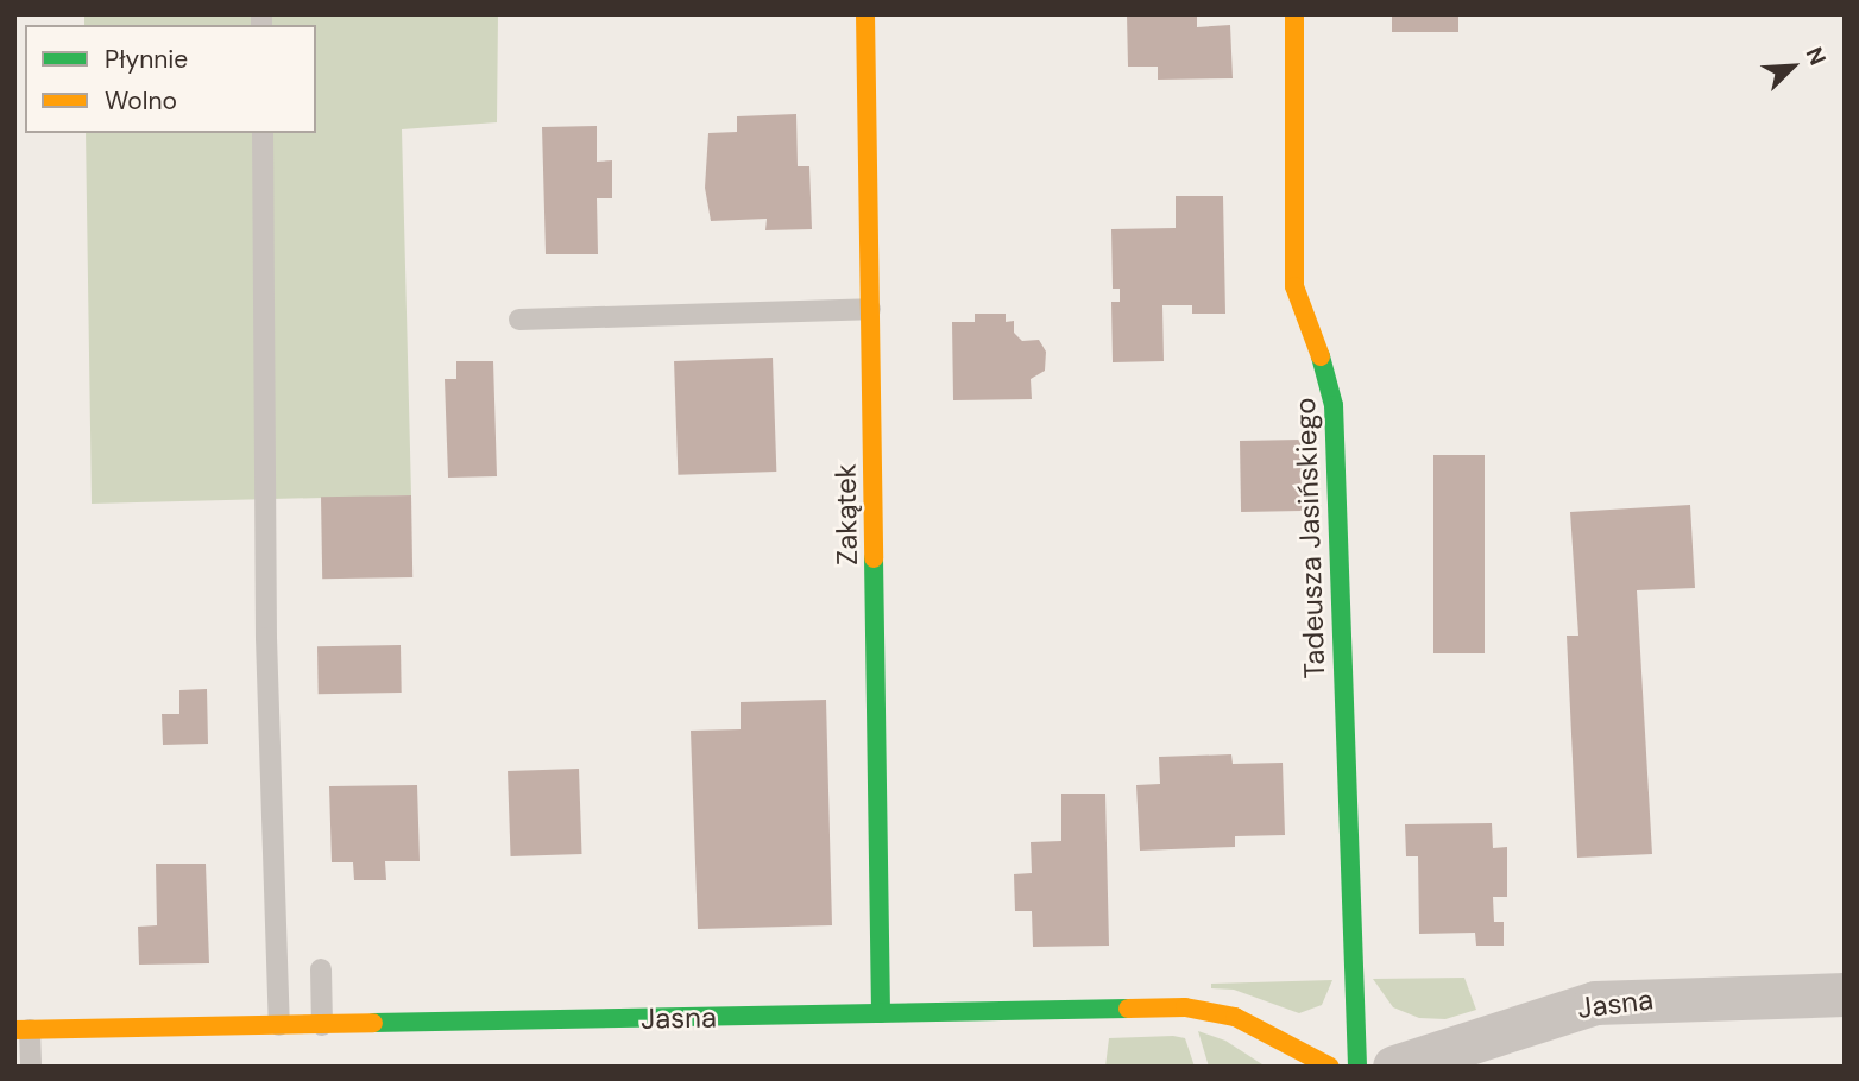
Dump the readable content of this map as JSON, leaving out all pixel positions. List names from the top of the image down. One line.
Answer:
{"streets":{"street":["Zakątek","Tadeusza Jasińskiego","Jasna"]},"crossings":[["Zakątek","Jasna"]],"legend":["Płynnie","Wolno"],"north":"top right"}
